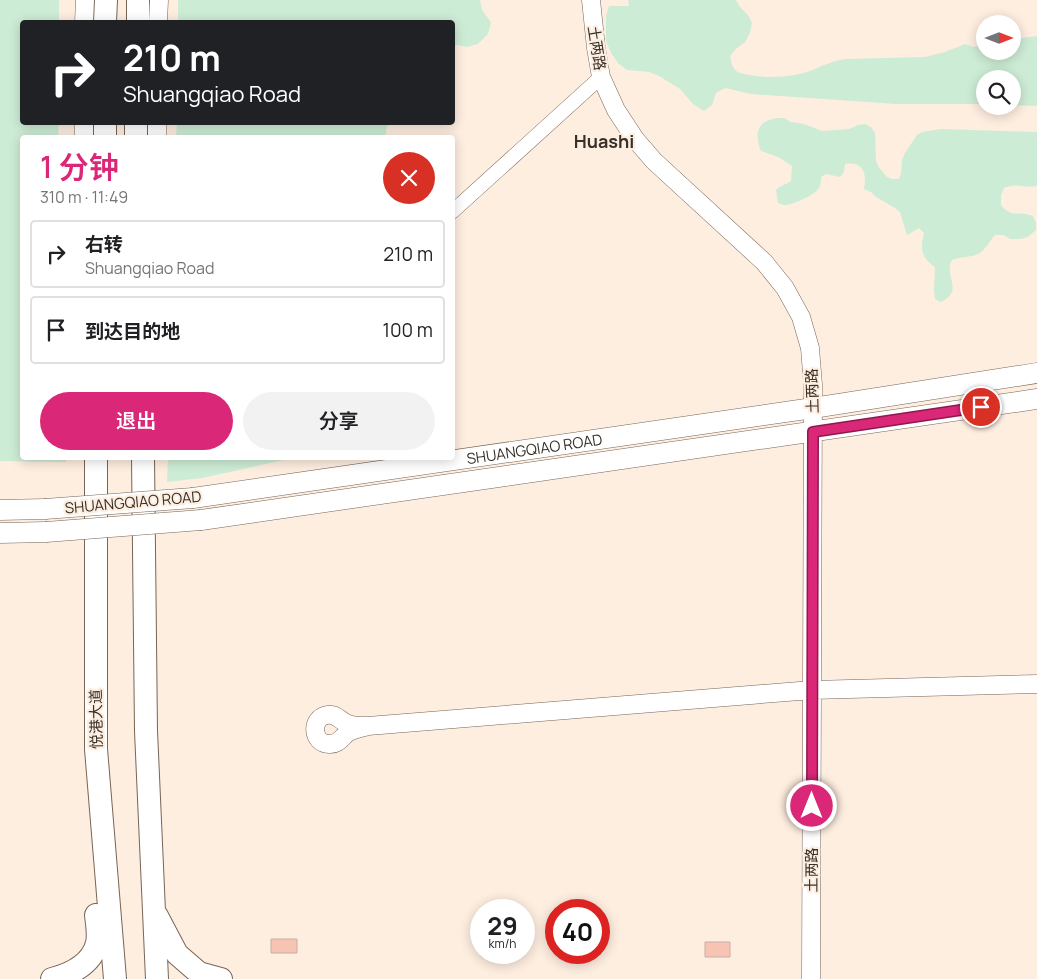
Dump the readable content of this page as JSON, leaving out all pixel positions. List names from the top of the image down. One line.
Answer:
{"streets":{"main road":["SHUANGQIAO ROAD","悦港大道"],"street":["土两路"]},"crossings":[["土两路","SHUANGQIAO ROAD"]],"districts":["Huashi"],"north":"right","page":{"turn":["210 m","Shuangqiao Road"],"heading":["1 分钟","310 m · 11:49"],"list":[{"name":"右转","note":"Shuangqiao Road","value":"210 m"},{"name":"到达目的地","value":"100 m"}],"buttons":["退出","分享"],"speed":"29 km/h","limit":"40"}}
